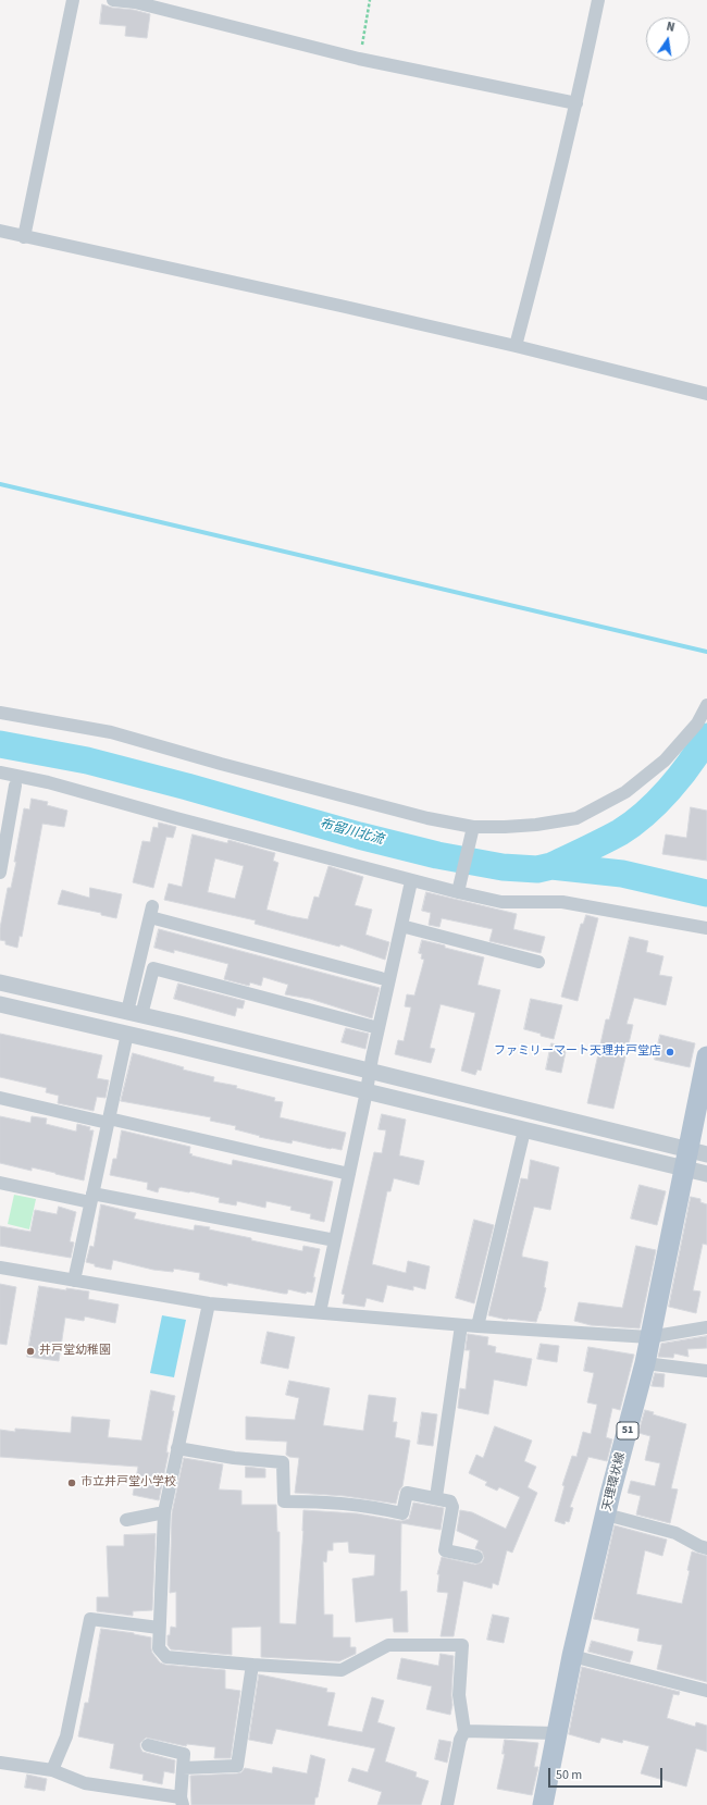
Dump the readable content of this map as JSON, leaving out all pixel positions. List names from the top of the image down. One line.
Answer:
{"streets":{"main road":["51","天理環状線"]},"water":["布留川北流"],"places":["ファミリーマート天理井戸堂店","井戸堂幼稚園","市立井戸堂小学校"],"scale_bar":"50 m","north":"top"}
